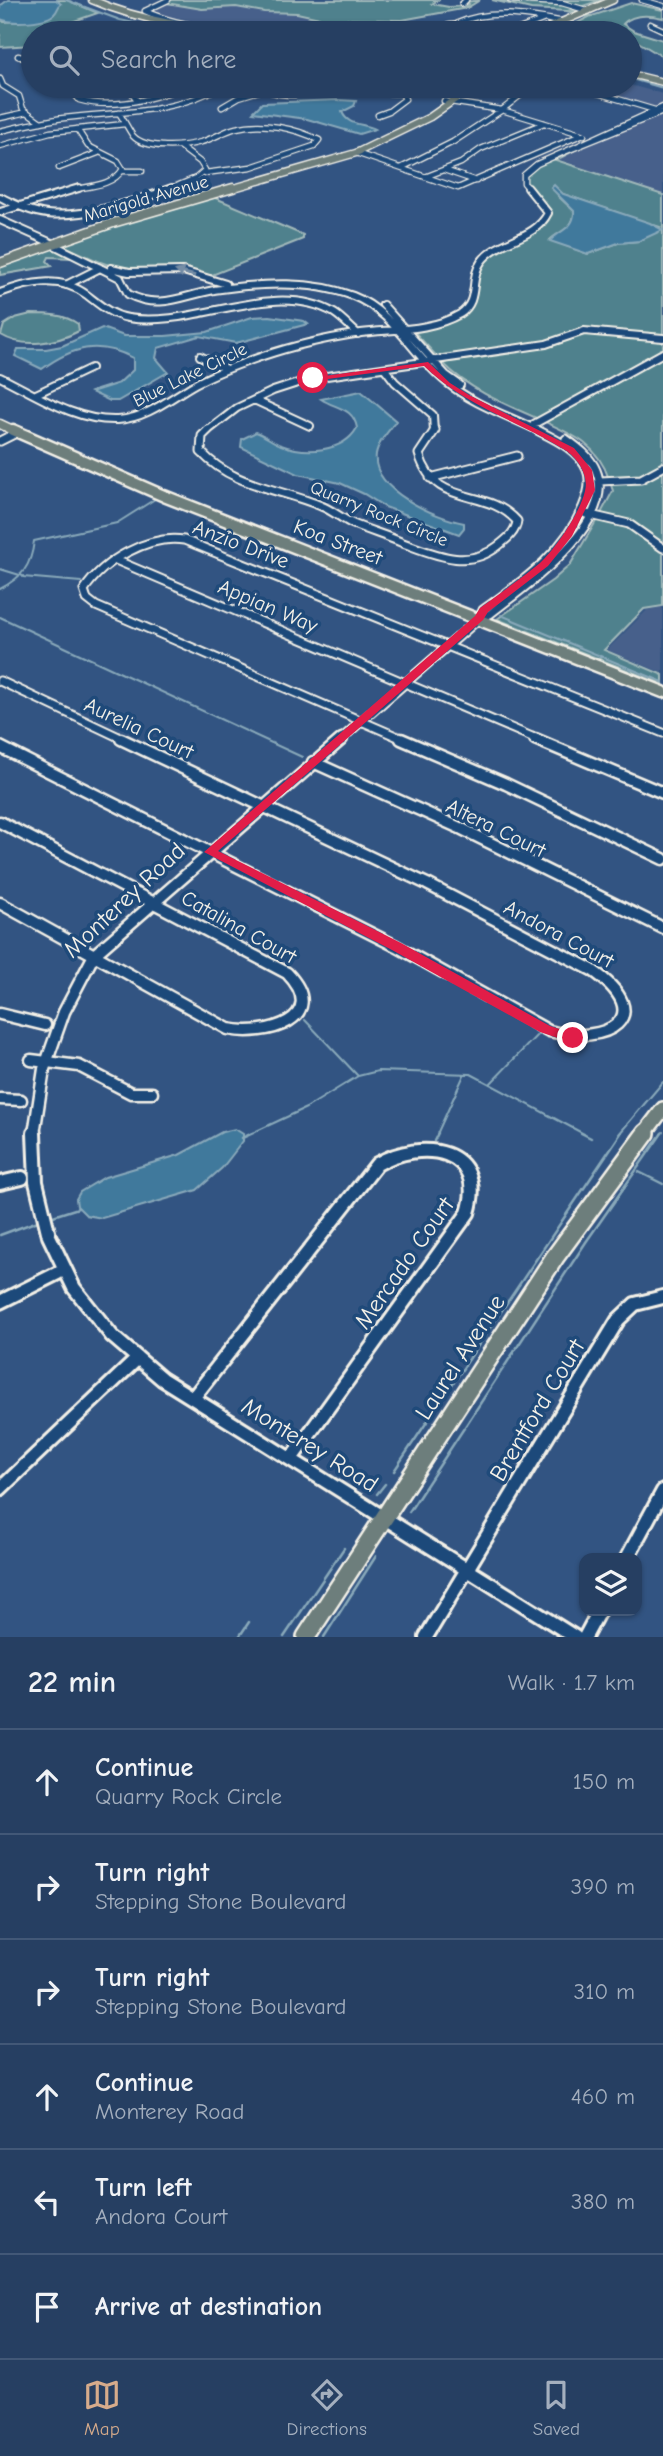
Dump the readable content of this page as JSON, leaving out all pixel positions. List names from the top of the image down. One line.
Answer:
{"streets":{"main road":["Marigold Avenue","Koa Street","Laurel Avenue"],"street":["Blue Lake Circle","Quarry Rock Circle","Anzio Drive","Appian Way","Aurelia Court","Altera Court","Monterey Road","Catalina Court","Andora Court","Mercado Court","Brentford Court"]},"crossings":[["Koa Street","Monterey Road"],["Anzio Drive","Appian Way"],["Anzio Drive","Altera Court"],["Anzio Drive","Monterey Road"],["Appian Way","Monterey Road"],["Aurelia Court","Monterey Road"],["Aurelia Court","Andora Court"],["Altera Court","Monterey Road"],["Monterey Road","Catalina Court"],["Monterey Road","Andora Court"],["Monterey Road","Mercado Court"],["Monterey Road","Laurel Avenue"],["Monterey Road","Brentford Court"]],"page":{"search":"Search here","heading":["22 min","Walk · 1.7 km"],"list":[["Continue","Quarry Rock Circle","150 m"],["Turn right","Stepping Stone Boulevard","390 m"],["Turn right","Stepping Stone Boulevard","310 m"],["Continue","Monterey Road","460 m"],["Turn left","Andora Court","380 m"],"Arrive at destination"],"nav":["Map","Directions","Saved"]}}
